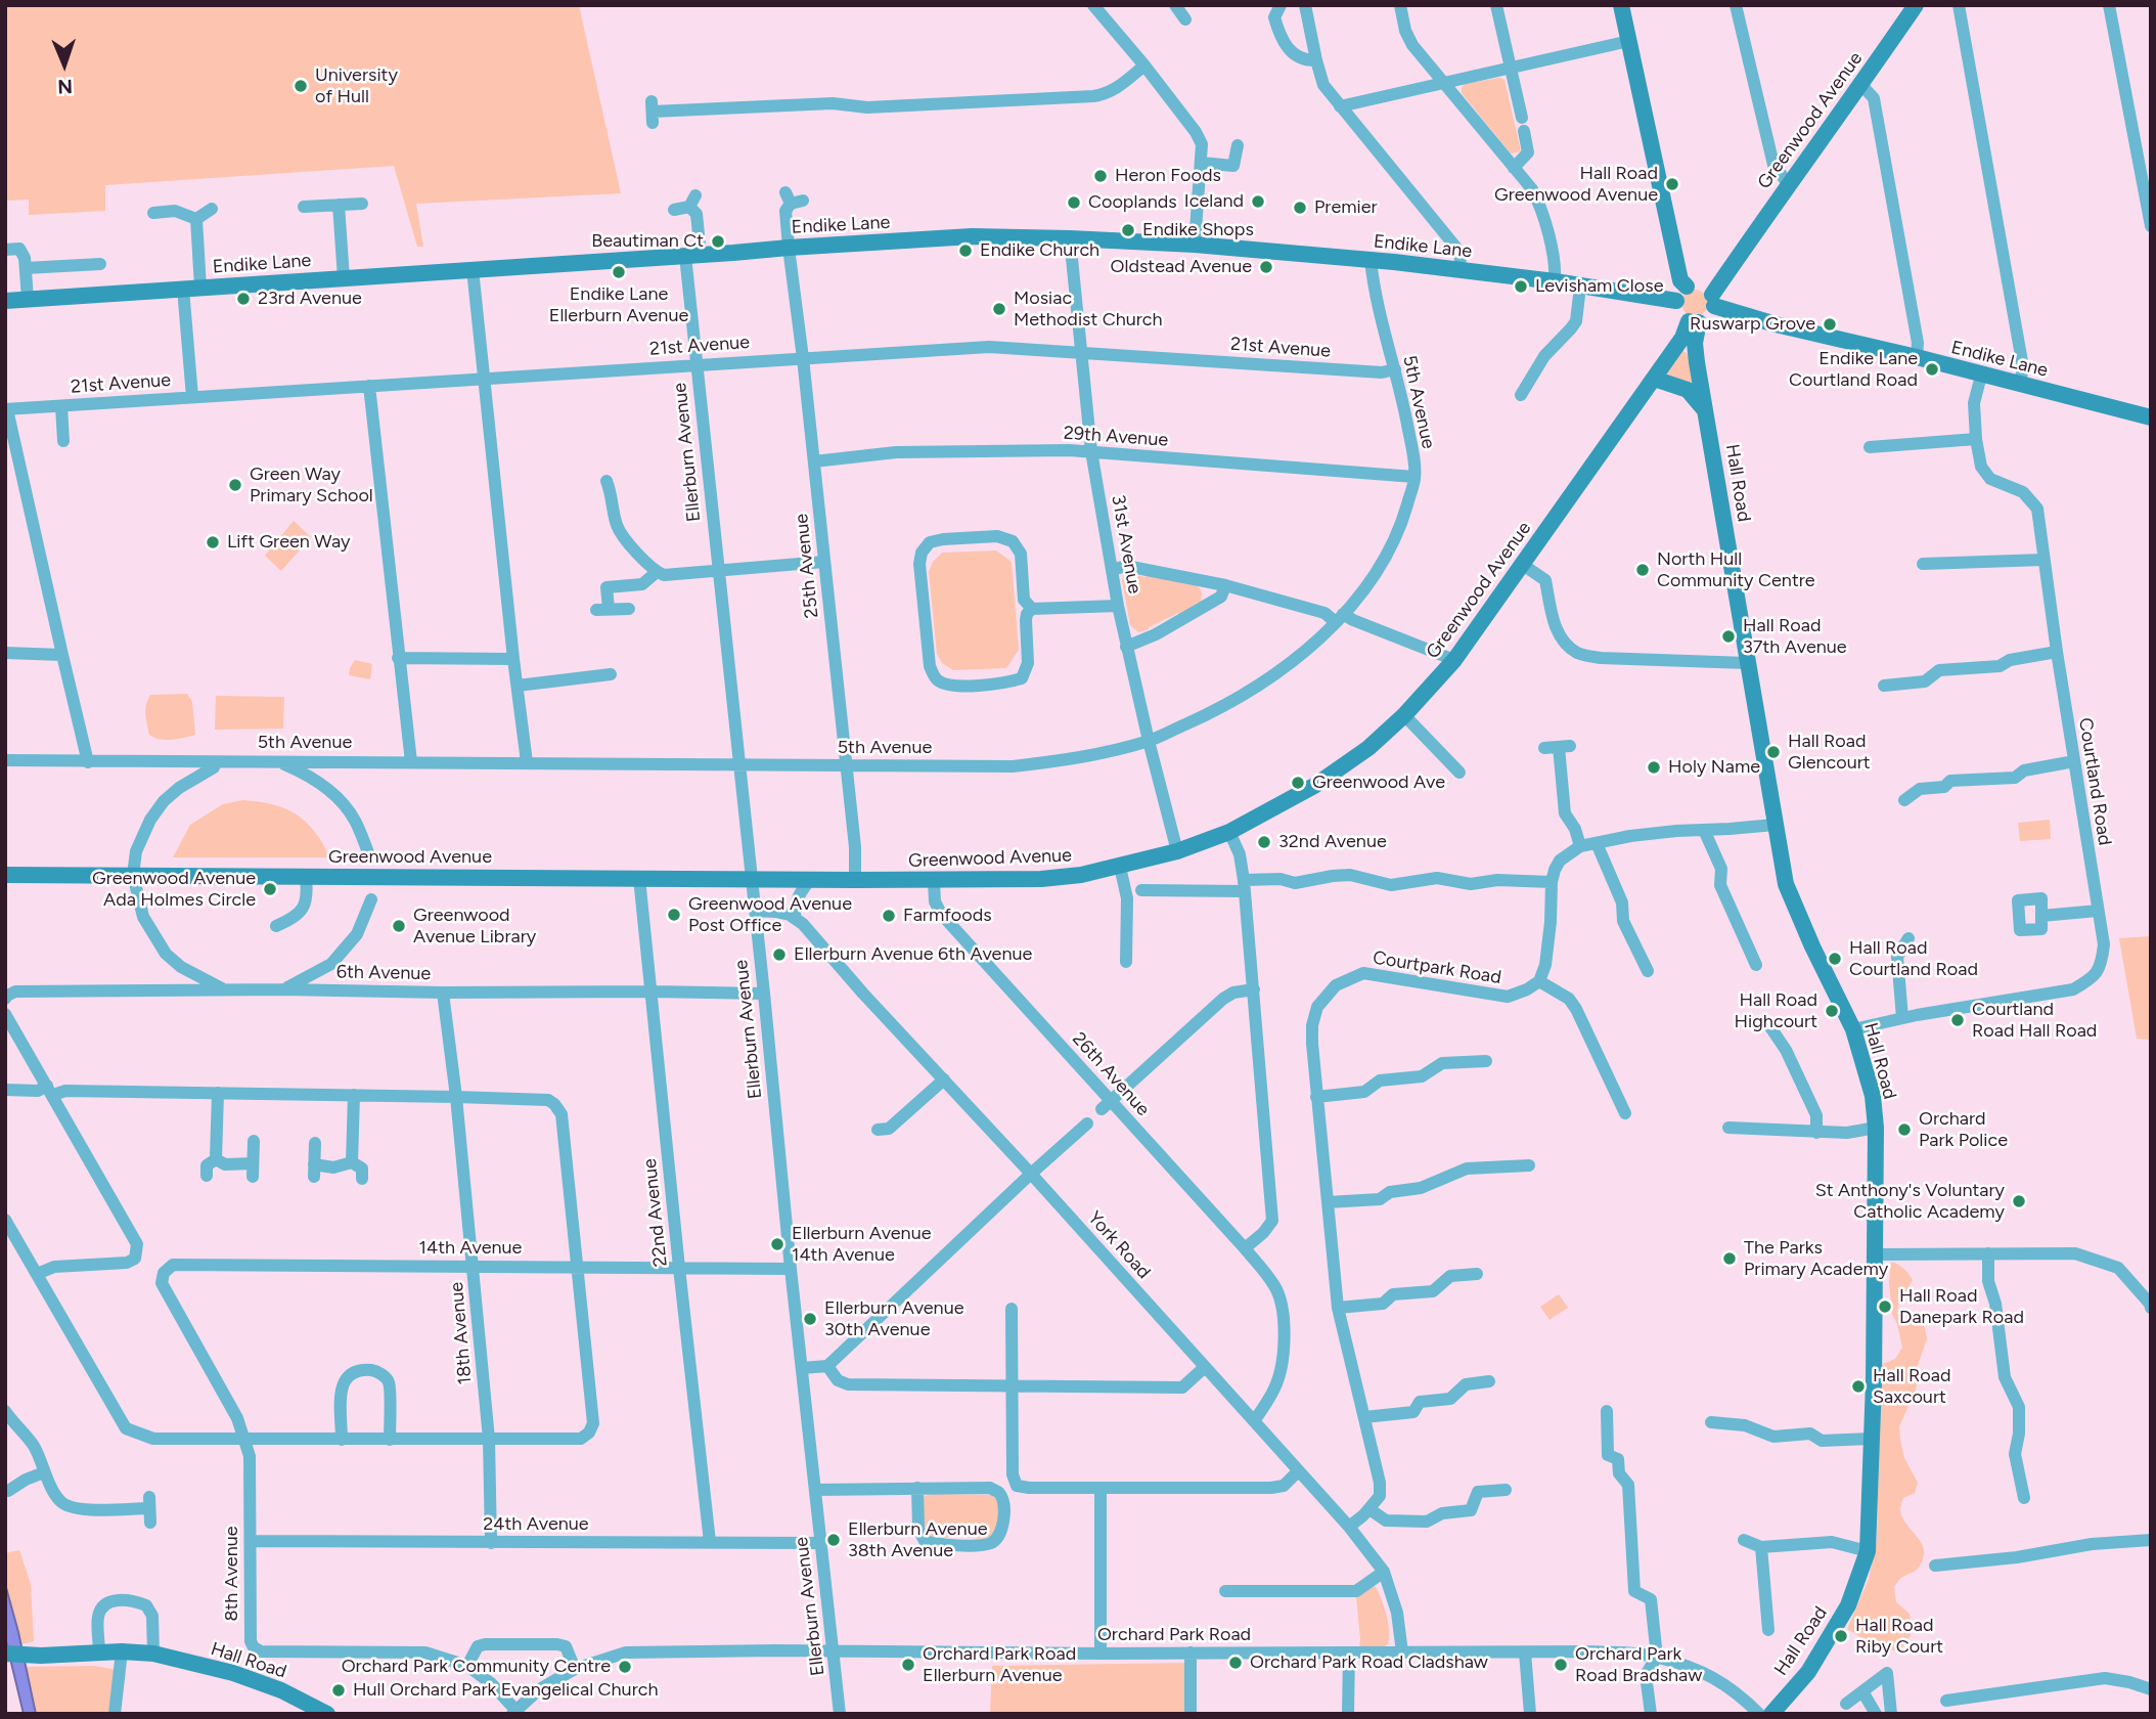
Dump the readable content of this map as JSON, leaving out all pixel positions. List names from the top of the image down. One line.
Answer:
{"streets":{"street":["Greenwood Avenue","Endike Lane","21st Avenue","5th Avenue","29th Avenue","Ellerburn Avenue","Hall Road","31st Avenue","25th Avenue","Courtland Road","Courtpark Road","6th Avenue","26th Avenue","22nd Avenue","York Road","14th Avenue","18th Avenue","24th Avenue","8th Avenue","Orchard Park Road"]},"crossings":[["Greenwood Avenue","Endike Lane"],["Greenwood Avenue","5th Avenue"],["Greenwood Avenue","Ellerburn Avenue"],["Greenwood Avenue","Hall Road"],["Greenwood Avenue","31st Avenue"],["Greenwood Avenue","25th Avenue"],["Greenwood Avenue","26th Avenue"],["Greenwood Avenue","22nd Avenue"],["Endike Lane","5th Avenue"],["Endike Lane","Ellerburn Avenue"],["Endike Lane","Hall Road"],["Endike Lane","31st Avenue"],["Endike Lane","25th Avenue"],["Endike Lane","Courtland Road"],["21st Avenue","5th Avenue"],["21st Avenue","Ellerburn Avenue"],["21st Avenue","31st Avenue"],["21st Avenue","25th Avenue"],["5th Avenue","29th Avenue"],["5th Avenue","Ellerburn Avenue"],["5th Avenue","31st Avenue"],["5th Avenue","25th Avenue"],["29th Avenue","31st Avenue"],["29th Avenue","25th Avenue"],["Ellerburn Avenue","6th Avenue"],["Ellerburn Avenue","14th Avenue"],["Ellerburn Avenue","24th Avenue"],["Ellerburn Avenue","Orchard Park Road"],["Hall Road","Courtland Road"],["6th Avenue","22nd Avenue"],["6th Avenue","18th Avenue"],["26th Avenue","York Road"],["22nd Avenue","14th Avenue"],["22nd Avenue","24th Avenue"],["York Road","Orchard Park Road"],["14th Avenue","18th Avenue"],["14th Avenue","8th Avenue"],["18th Avenue","24th Avenue"],["24th Avenue","8th Avenue"],["8th Avenue","Orchard Park Road"]],"places":["University of Hull","Heron Foods","Hall Road Greenwood Avenue","Iceland","Cooplands","Premier","Endike Shops","Beautiman Ct","Endike Church","Oldstead Avenue","Endike Lane Ellerburn Avenue","Levisham Close","23rd Avenue","Mosiac Methodist Church","Ruswarp Grove","Endike Lane Courtland Road","Green Way Primary School","Lift Green Way","North Hull Community Centre","Hall Road 37th Avenue","Hall Road Glencourt","Holy Name","Greenwood Ave","32nd Avenue","Greenwood Avenue Ada Holmes Circle","Greenwood Avenue Post Office","Farmfoods","Greenwood Avenue Library","Ellerburn Avenue 6th Avenue","Hall Road Courtland Road","Hall Road Highcourt","Courtland Road Hall Road","Orchard Park Police","St Anthony's Voluntary Catholic Academy","Ellerburn Avenue 14th Avenue","The Parks Primary Academy","Hall Road Danepark Road","Ellerburn Avenue 30th Avenue","Hall Road Saxcourt","Ellerburn Avenue 38th Avenue","Hall Road Riby Court","Orchard Park Road Cladshaw","Orchard Park Road Ellerburn Avenue","Orchard Park Road Bradshaw","Orchard Park Community Centre","Hull Orchard Park Evangelical Church"],"north":"bottom"}
